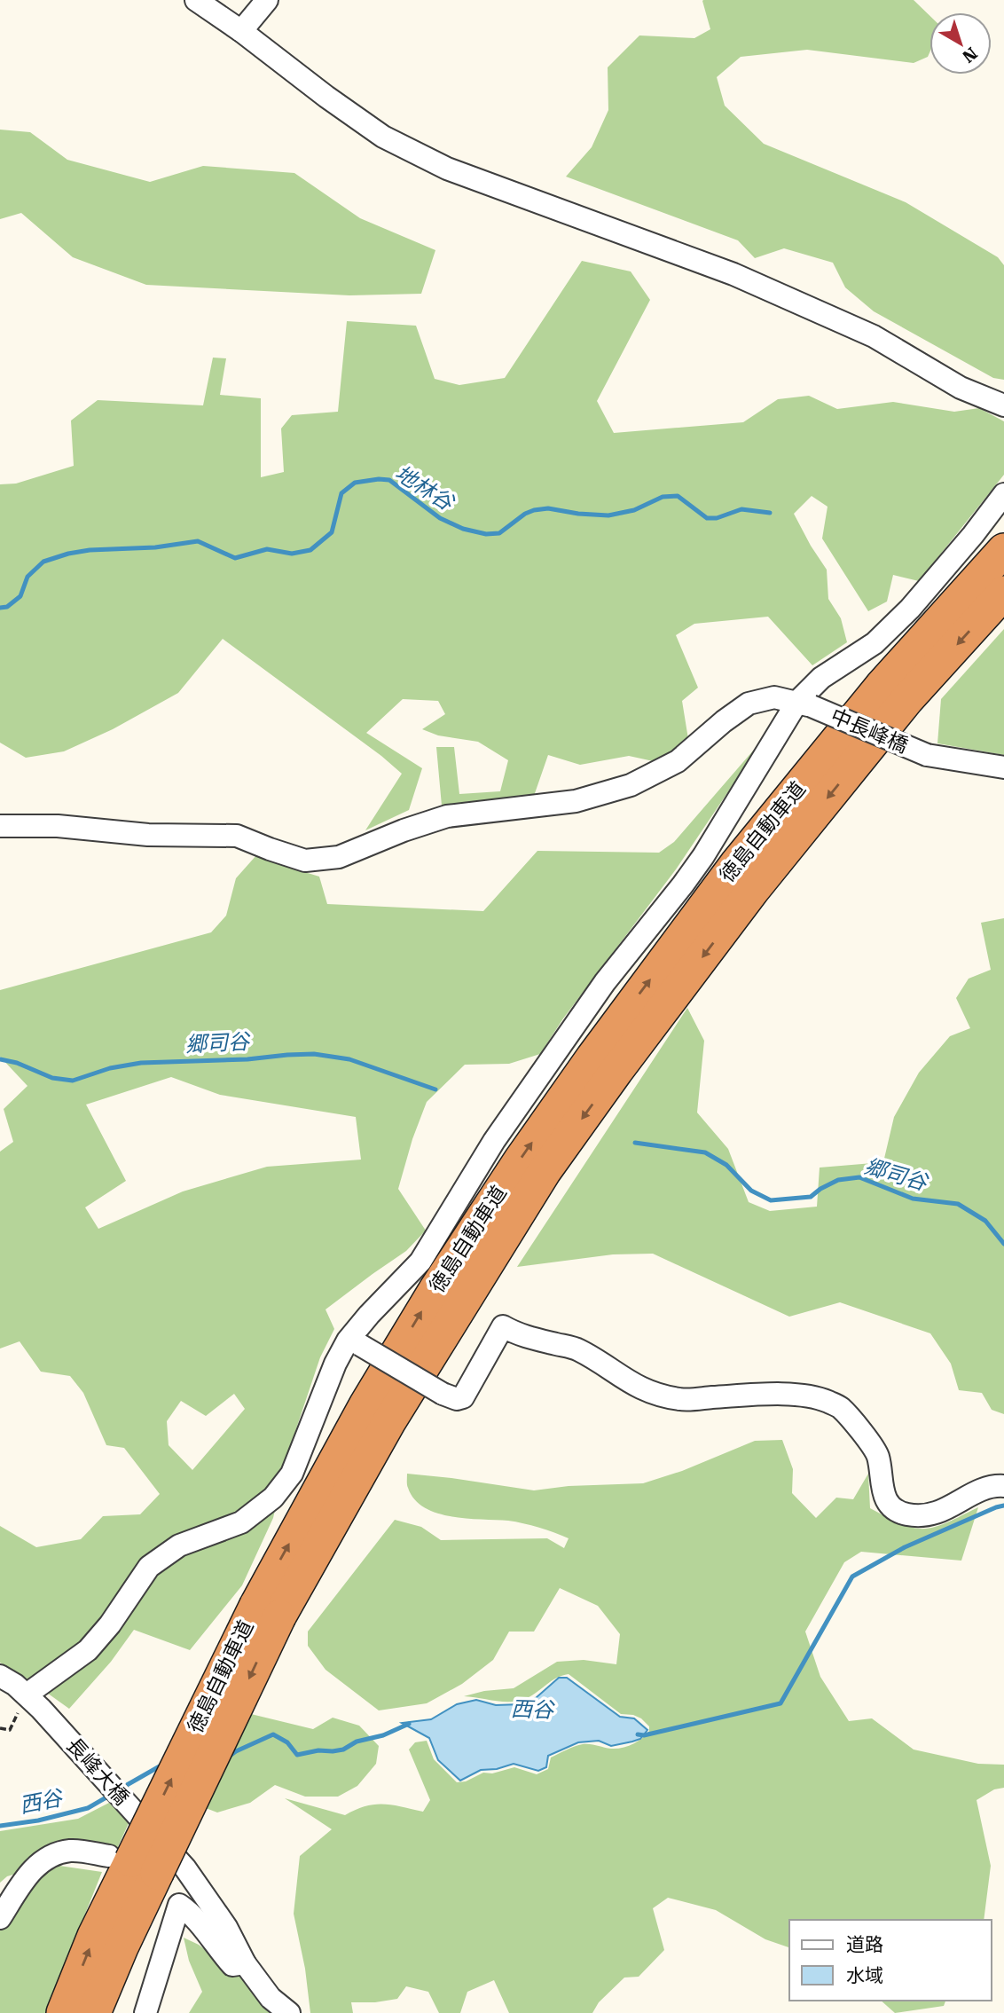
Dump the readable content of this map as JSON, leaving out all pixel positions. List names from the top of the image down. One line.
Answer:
{"streets":{"highway":["徳島自動車道"],"street":["中長峰橋","長峰大橋"]},"water":["地林谷","郷司谷","西谷"],"legend":["道路","水域"],"north":"bottom right"}
